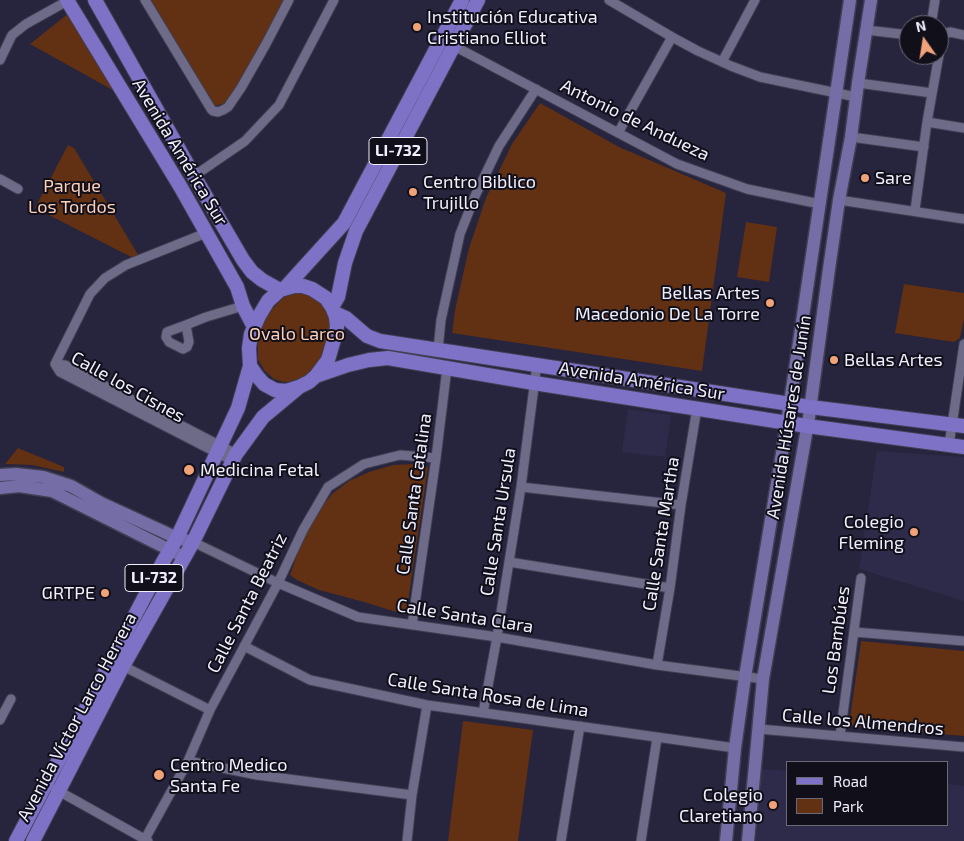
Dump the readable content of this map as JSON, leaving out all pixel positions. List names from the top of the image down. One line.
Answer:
{"streets":{"main road":["LI-732","Avenida América Sur","Avenida Víctor Larco Herrera"],"street":["Antonio de Andueza","Calle los Cisnes","Avenida Húsares de Junín","Calle Santa Catalina","Calle Santa Ursula","Calle Santa Martha","Calle Santa Beatriz","Calle Santa Clara","Los Bambúes","Calle Santa Rosa de Lima","Calle los Almendros"]},"crossings":[["Antonio de Andueza","LI-732"],["Antonio de Andueza","Avenida Húsares de Junín"],["LI-732","Avenida América Sur"],["LI-732","Avenida Víctor Larco Herrera"],["Avenida América Sur","Calle los Cisnes"],["Avenida América Sur","Avenida Húsares de Junín"],["Avenida América Sur","Calle Santa Catalina"],["Avenida América Sur","Calle Santa Ursula"],["Avenida América Sur","Calle Santa Martha"],["Avenida América Sur","Avenida Víctor Larco Herrera"],["Calle los Cisnes","Avenida Víctor Larco Herrera"],["Avenida Húsares de Junín","Calle Santa Clara"],["Avenida Húsares de Junín","Calle Santa Rosa de Lima"],["Avenida Húsares de Junín","Calle los Almendros"],["Calle Santa Catalina","Calle Santa Beatriz"],["Calle Santa Catalina","Calle Santa Clara"],["Calle Santa Ursula","Calle Santa Clara"],["Calle Santa Ursula","Calle Santa Rosa de Lima"],["Calle Santa Martha","Calle Santa Clara"],["Calle Santa Beatriz","Calle Santa Clara"],["Calle Santa Beatriz","Calle Santa Rosa de Lima"],["Calle Santa Clara","Avenida Víctor Larco Herrera"],["Los Bambúes","Calle los Almendros"]],"parks":["Parque Los Tordos","Ovalo Larco"],"places":["Institución Educativa Cristiano Elliot","Sare","Centro Biblico Trujillo","Bellas Artes Macedonio De La Torre","Bellas Artes","Medicina Fetal","Colegio Fleming","GRTPE","Centro Medico Santa Fe","Colegio Claretiano"],"legend":["Road","Park"],"north":"top"}
